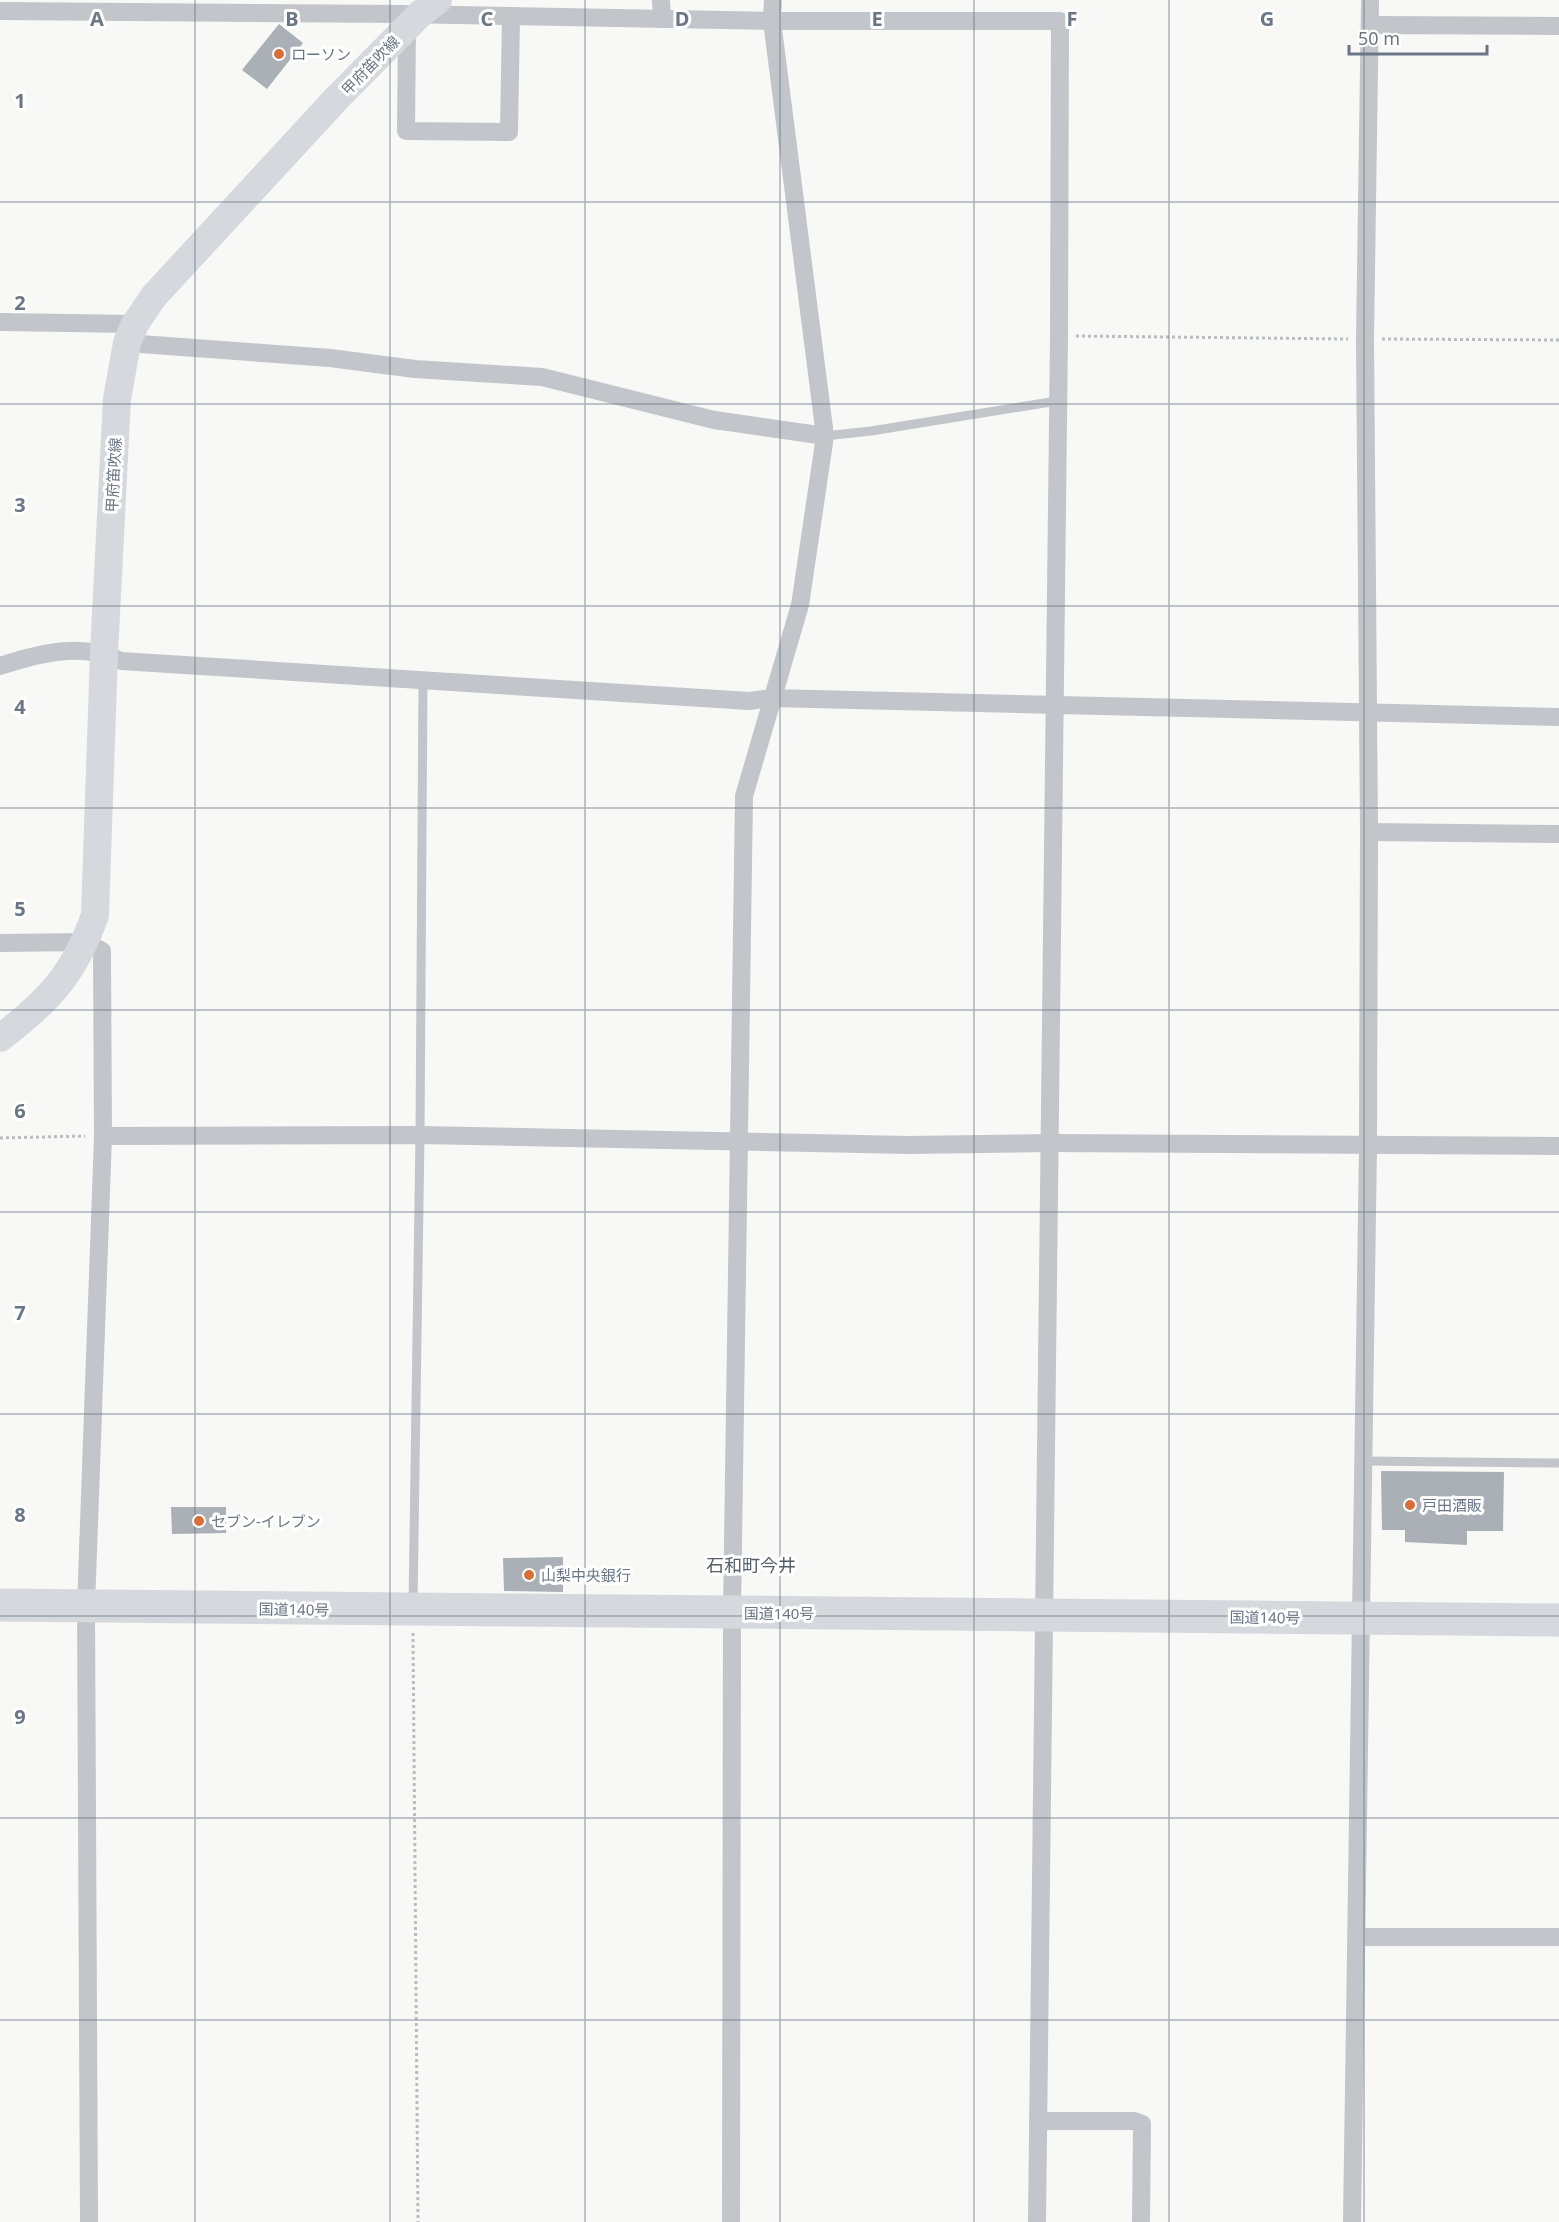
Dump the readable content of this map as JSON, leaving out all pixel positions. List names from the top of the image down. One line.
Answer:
{"streets":{"highway":["国道140号"],"main road":["甲府笛吹線"]},"districts":["石和町今井"],"places":["ローソン","戸田酒販","セブン-イレブン","山梨中央銀行"],"scale_bar":"50 m","grid":{"columns":["A","B","C","D","E","F","G"],"rows":["1","2","3","4","5","6","7","8","9"]}}
